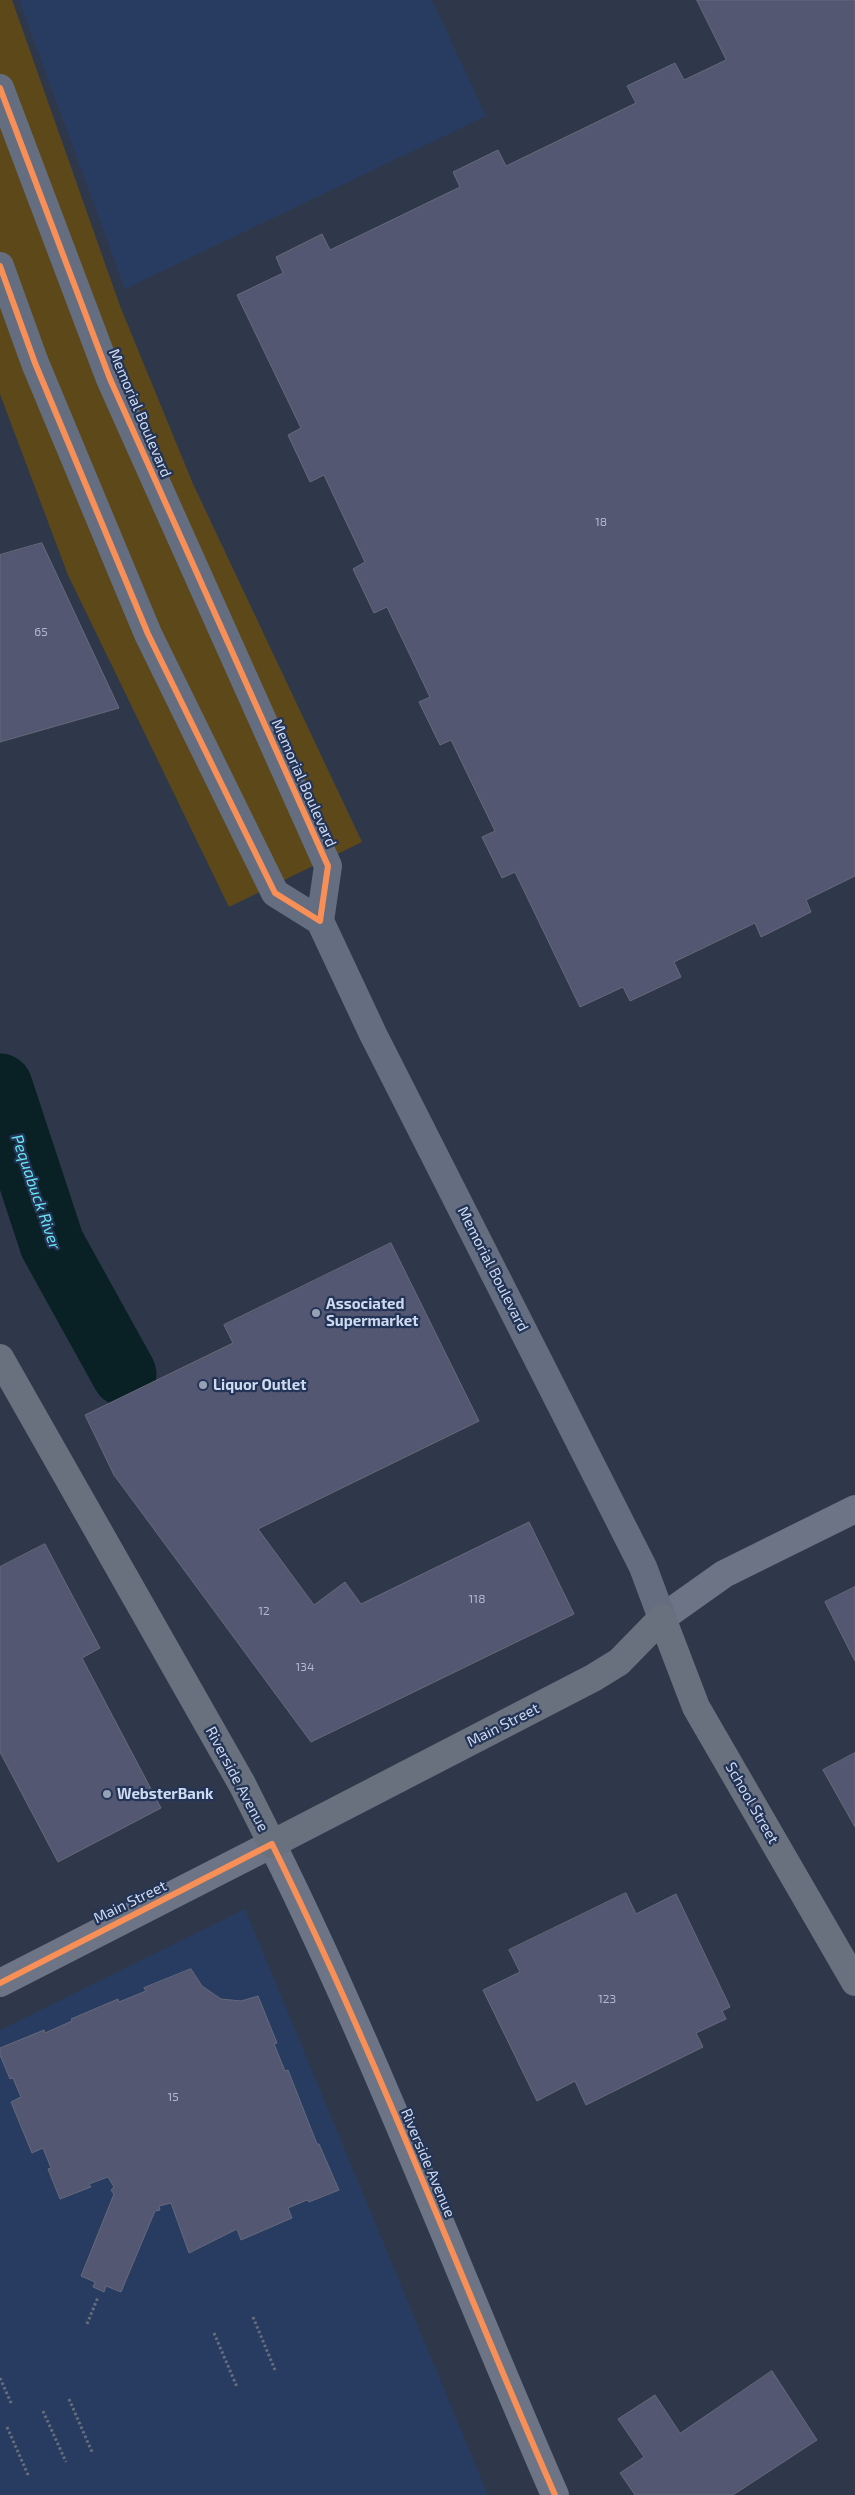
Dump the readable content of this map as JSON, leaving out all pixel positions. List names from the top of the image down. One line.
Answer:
{"streets":{"highway":["Main Street","Riverside Avenue","School Street"],"main road":["Memorial Boulevard"]},"crossings":[["Memorial Boulevard","Main Street"],["Memorial Boulevard","School Street"],["Main Street","Riverside Avenue"],["Main Street","School Street"]],"water":["Pequabuck River"],"places":["Associated Supermarket","Liquor Outlet","WebsterBank"],"house_numbers":["18","65","118","12","134","123","15"]}
